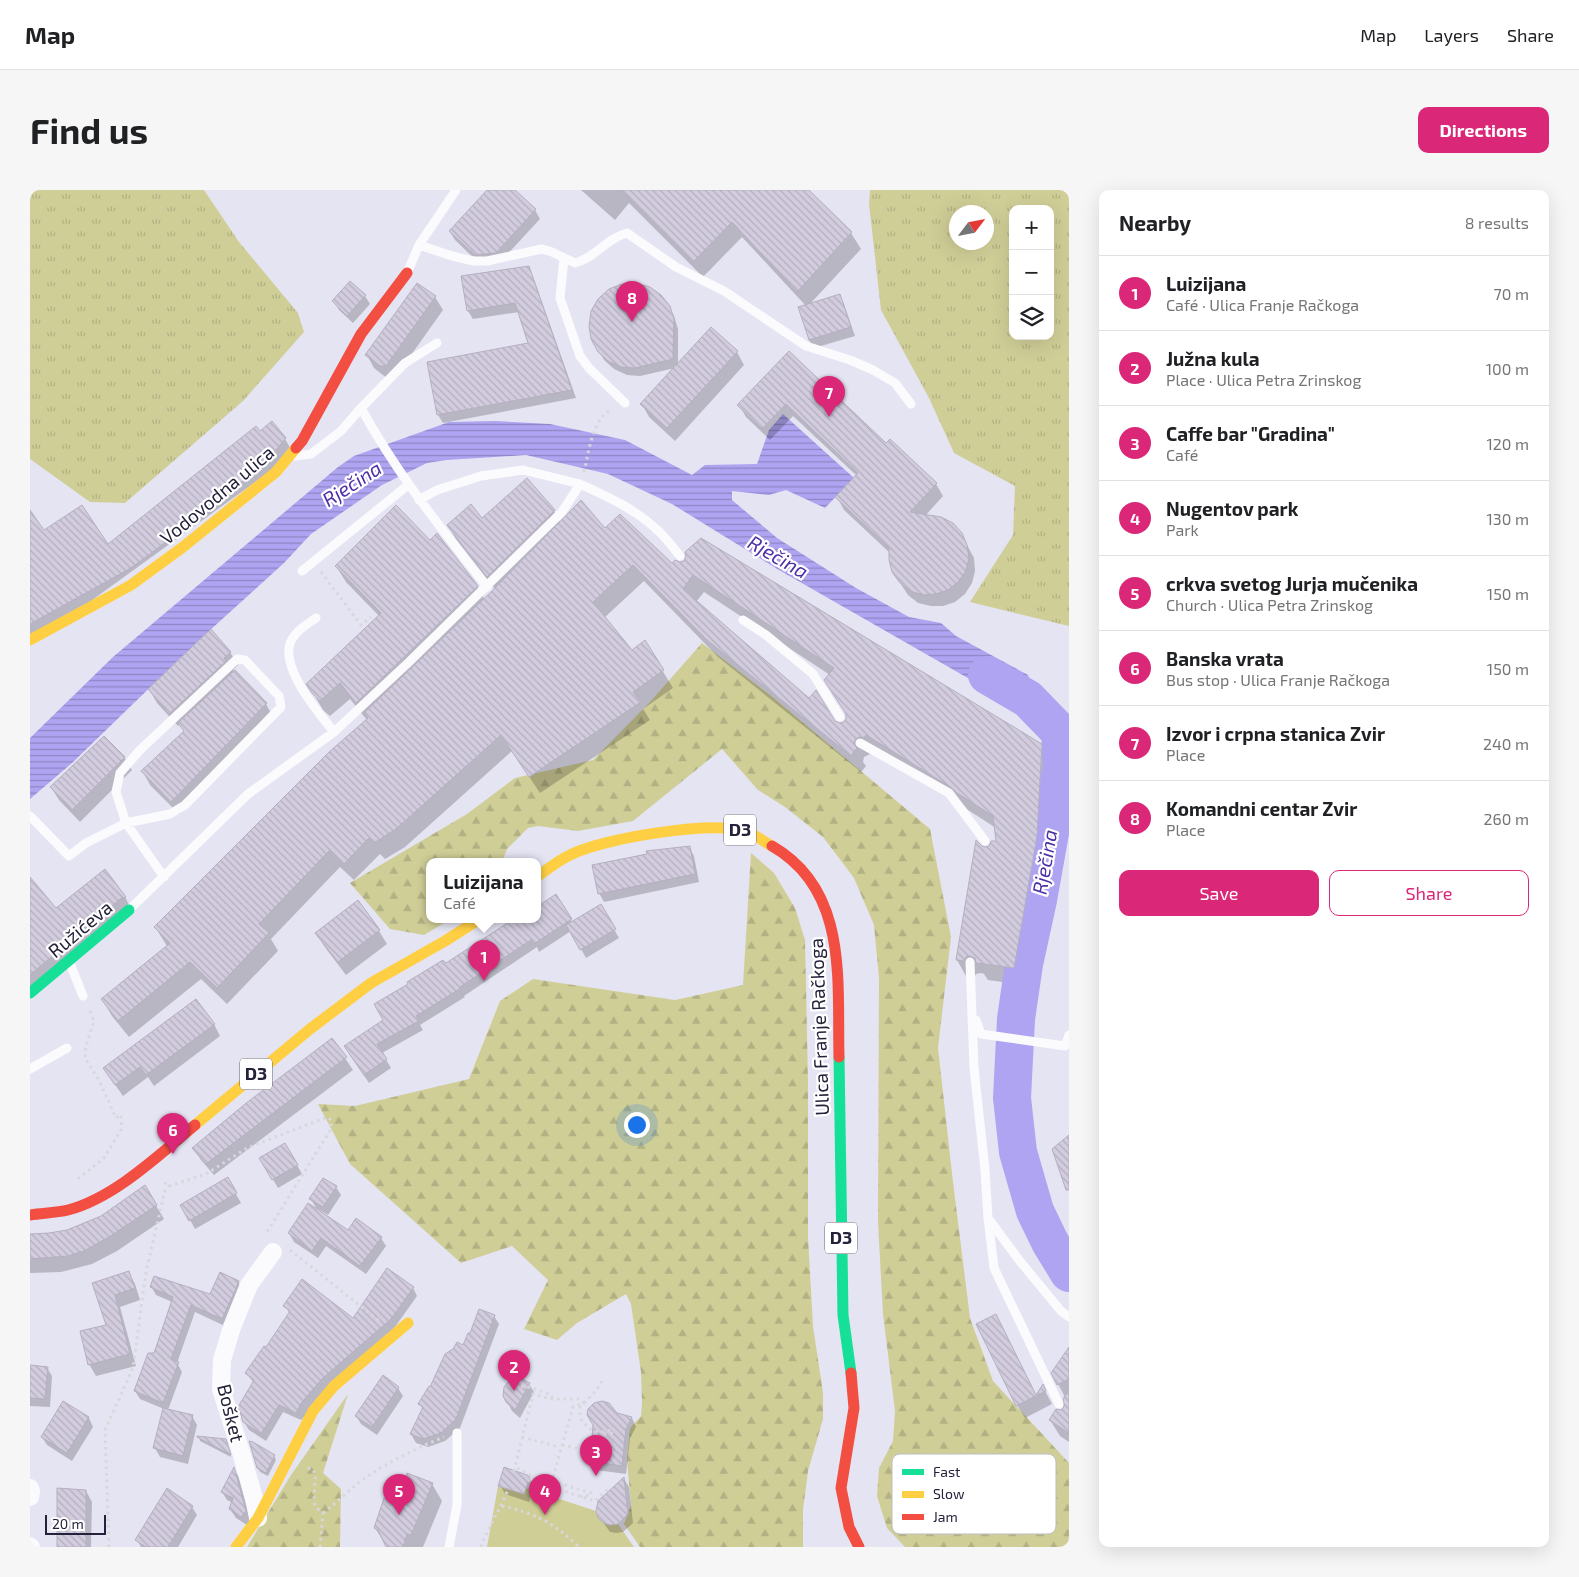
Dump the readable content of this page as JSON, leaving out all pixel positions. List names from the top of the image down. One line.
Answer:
{"streets":{"main road":["Vodovodna ulica","D3","Ružićeva","Ulica Franje Račkoga"],"street":["Bošket"]},"water":["Rječina"],"legend":["Fast","Slow","Jam"],"scale_bar":"20 m","north":"top right","page":{"header":"Map","nav":["Map","Layers","Share"],"buttons":["Directions",["Save","Share"]],"title":"Find us","heading":["Nearby","8 results"],"map_buttons":["+","−"],"list":[{"mark":"1","name":"Luizijana","note":"Café · Ulica Franje Račkoga","value":"70 m"},{"mark":"2","name":"Južna kula","note":"Place · Ulica Petra Zrinskog","value":"100 m"},{"mark":"3","name":"Caffe bar \"Gradina\"","note":"Café","value":"120 m"},{"mark":"4","name":"Nugentov park","note":"Park","value":"130 m"},{"mark":"5","name":"crkva svetog Jurja mučenika","note":"Church · Ulica Petra Zrinskog","value":"150 m"},{"mark":"6","name":"Banska vrata","note":"Bus stop · Ulica Franje Račkoga","value":"150 m"},{"mark":"7","name":"Izvor i crpna stanica Zvir","note":"Place","value":"240 m"},{"mark":"8","name":"Komandni centar Zvir","note":"Place","value":"260 m"}],"pins":["8","7","1","6","2","3","4","5"],"popup":["Luizijana","Café"],"scale":"20 m"}}
